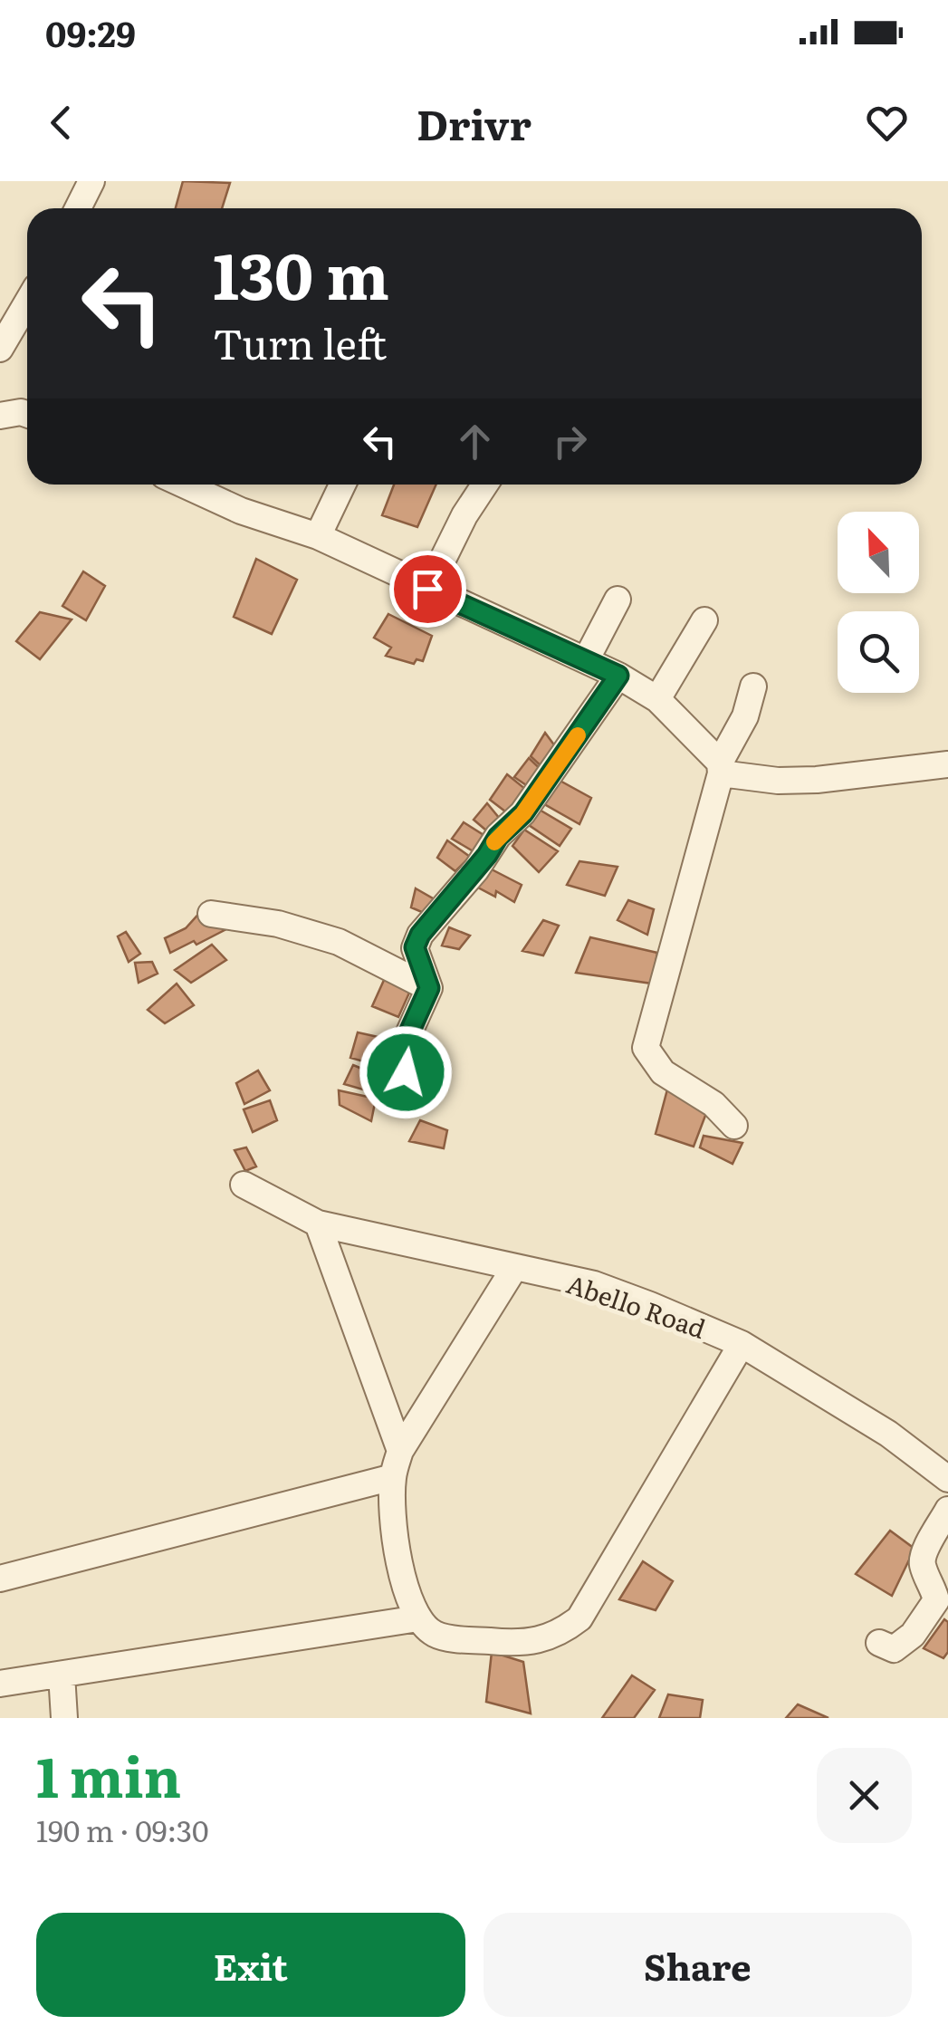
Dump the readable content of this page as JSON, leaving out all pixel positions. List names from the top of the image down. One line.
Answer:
{"streets":{"street":["Abello Road"]},"north":"top left","page":{"status":"09:29","header":"Drivr","turn":["130 m","Turn left"],"heading":["1 min","190 m · 09:30"],"buttons":["Exit","Share"]}}
